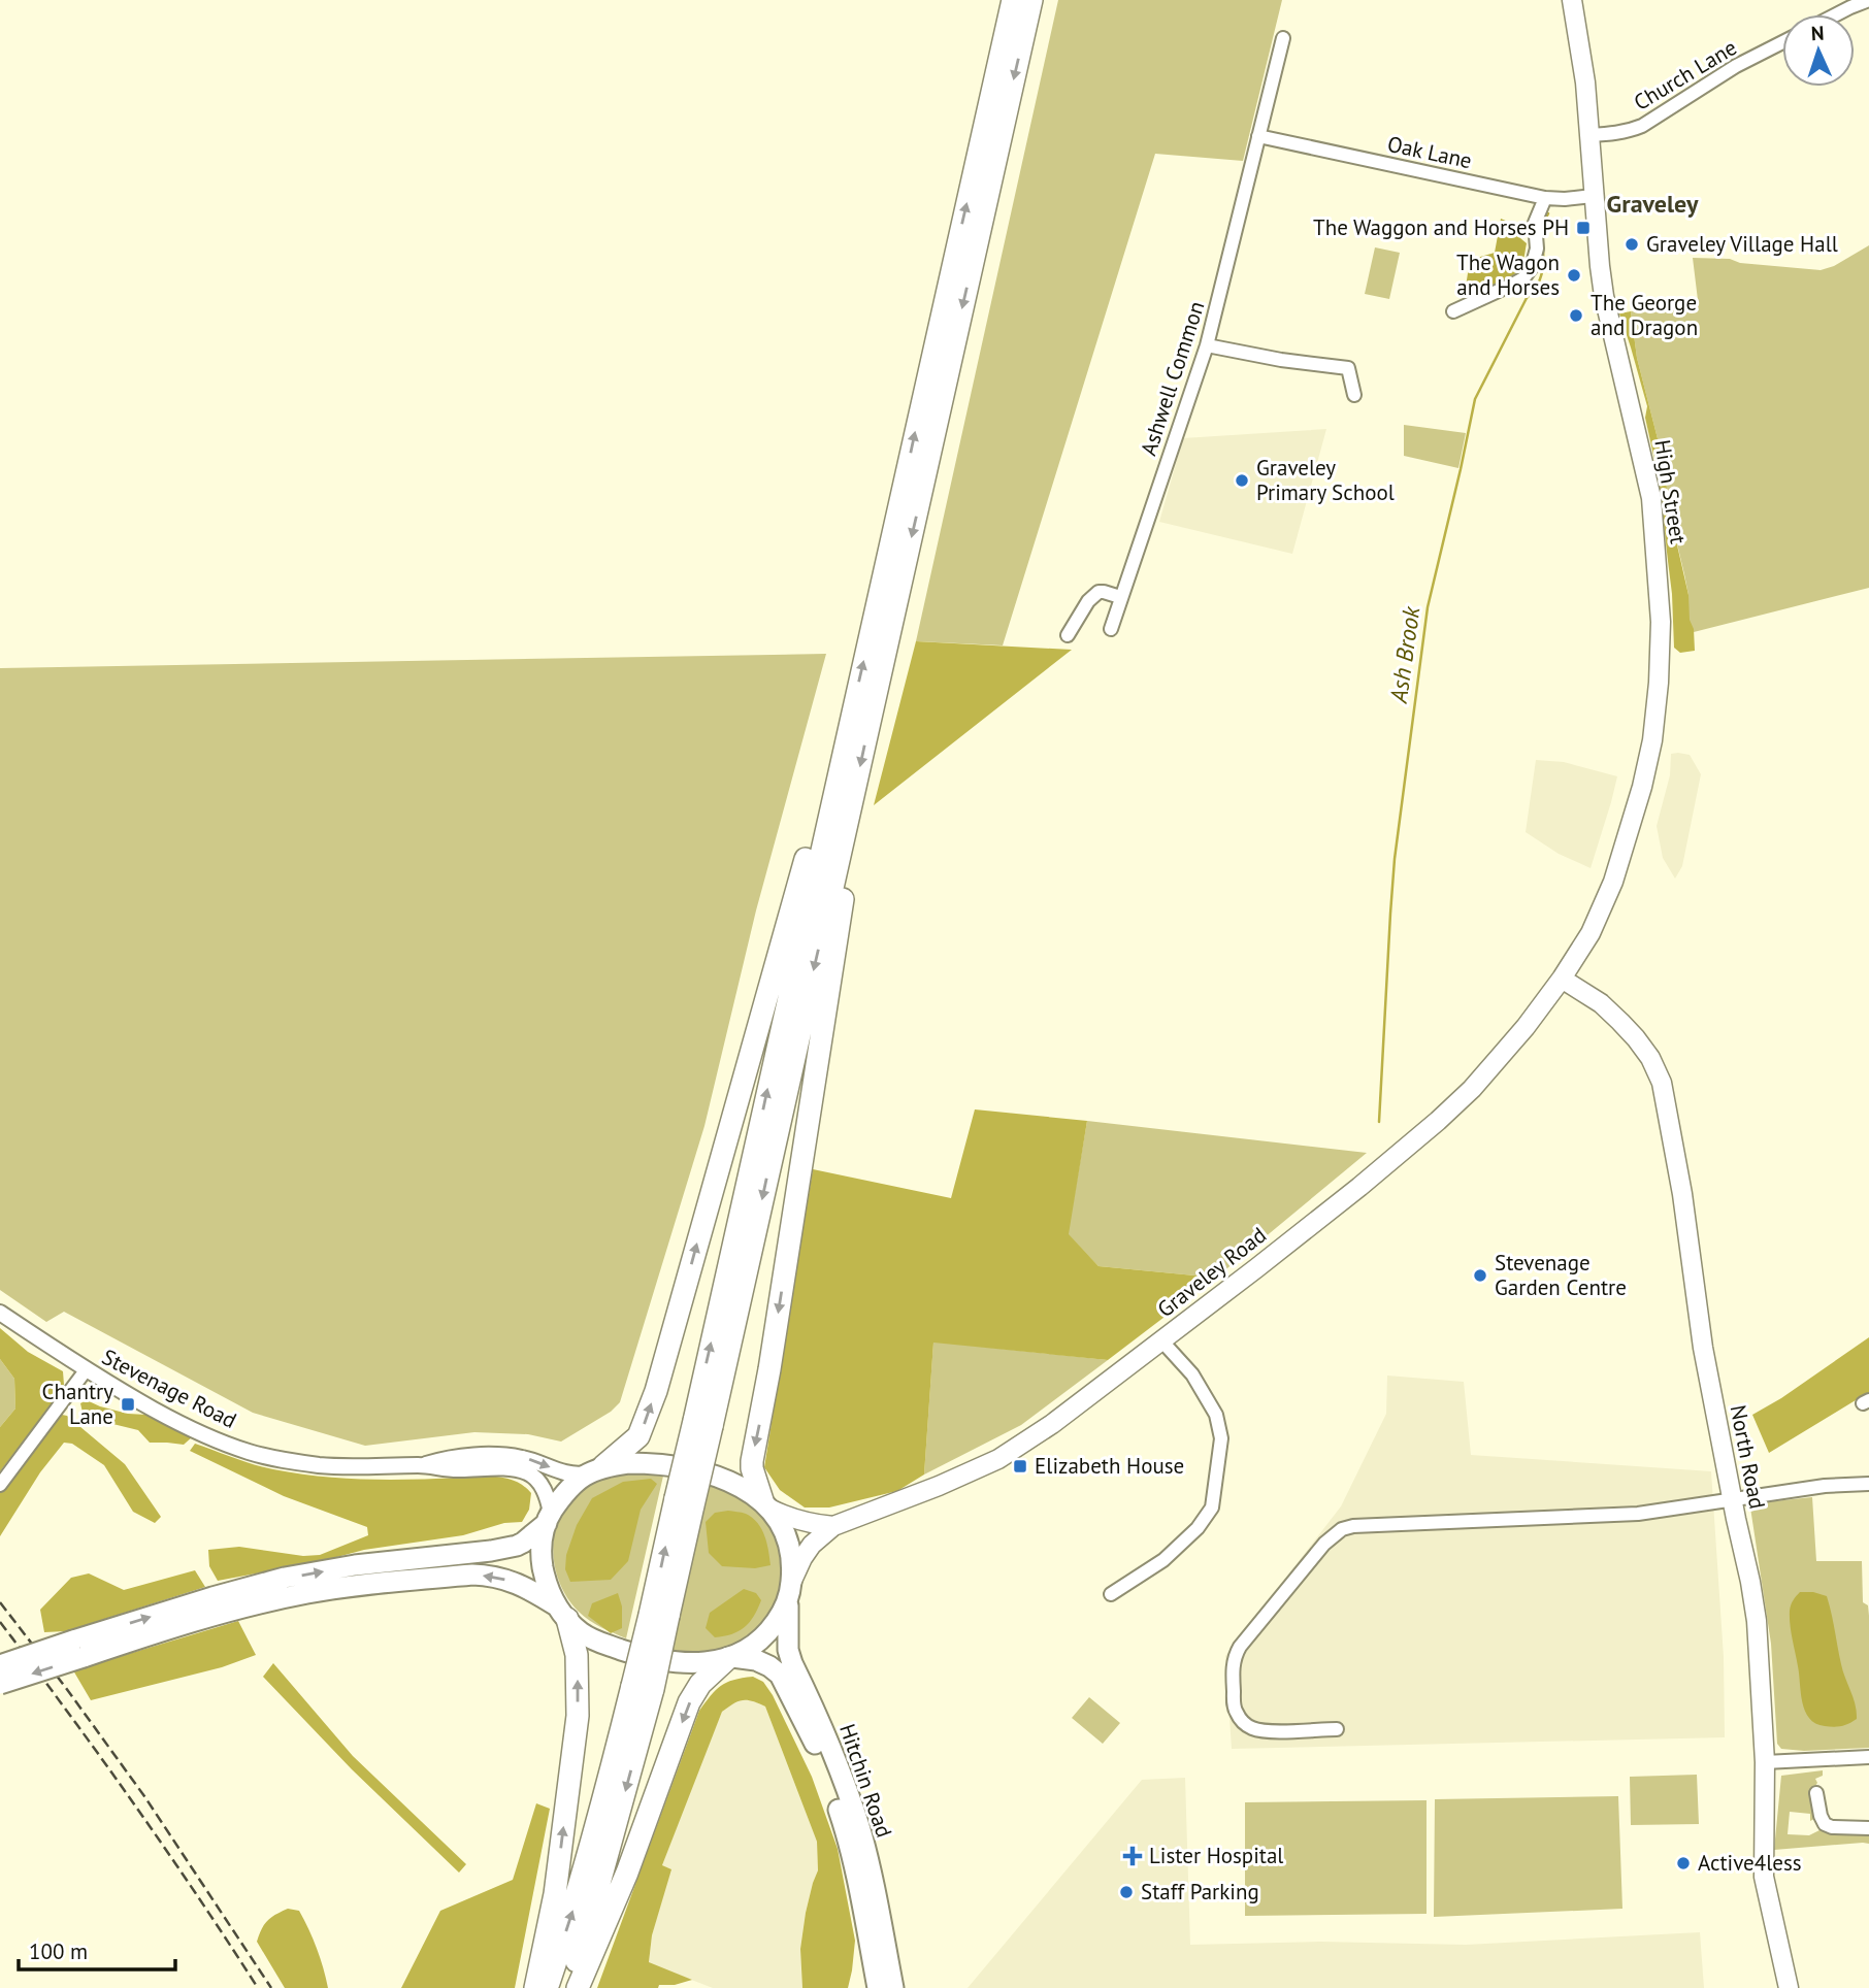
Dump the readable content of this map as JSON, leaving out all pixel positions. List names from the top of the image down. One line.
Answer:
{"streets":{"main road":["High Street","Graveley Road","North Road","Hitchin Road"],"street":["Church Lane","Oak Lane","Ashwell Common","Stevenage Road"]},"crossings":[["Church Lane","High Street"],["Oak Lane","Ashwell Common"],["Oak Lane","High Street"],["High Street","Graveley Road"],["High Street","North Road"],["Graveley Road","Stevenage Road"],["Graveley Road","North Road"],["Graveley Road","Hitchin Road"],["Stevenage Road","Hitchin Road"]],"districts":["Graveley"],"water":["Ash Brook"],"places":{"transit":["The Waggon and Horses PH","Chantry Lane","Elizabeth House"],"other":["Graveley Village Hall","The Wagon and Horses","The George and Dragon","Graveley Primary School","Stevenage Garden Centre","Active4less","Staff Parking"],"health":["Lister Hospital"]},"scale_bar":"100 m","north":"top"}
